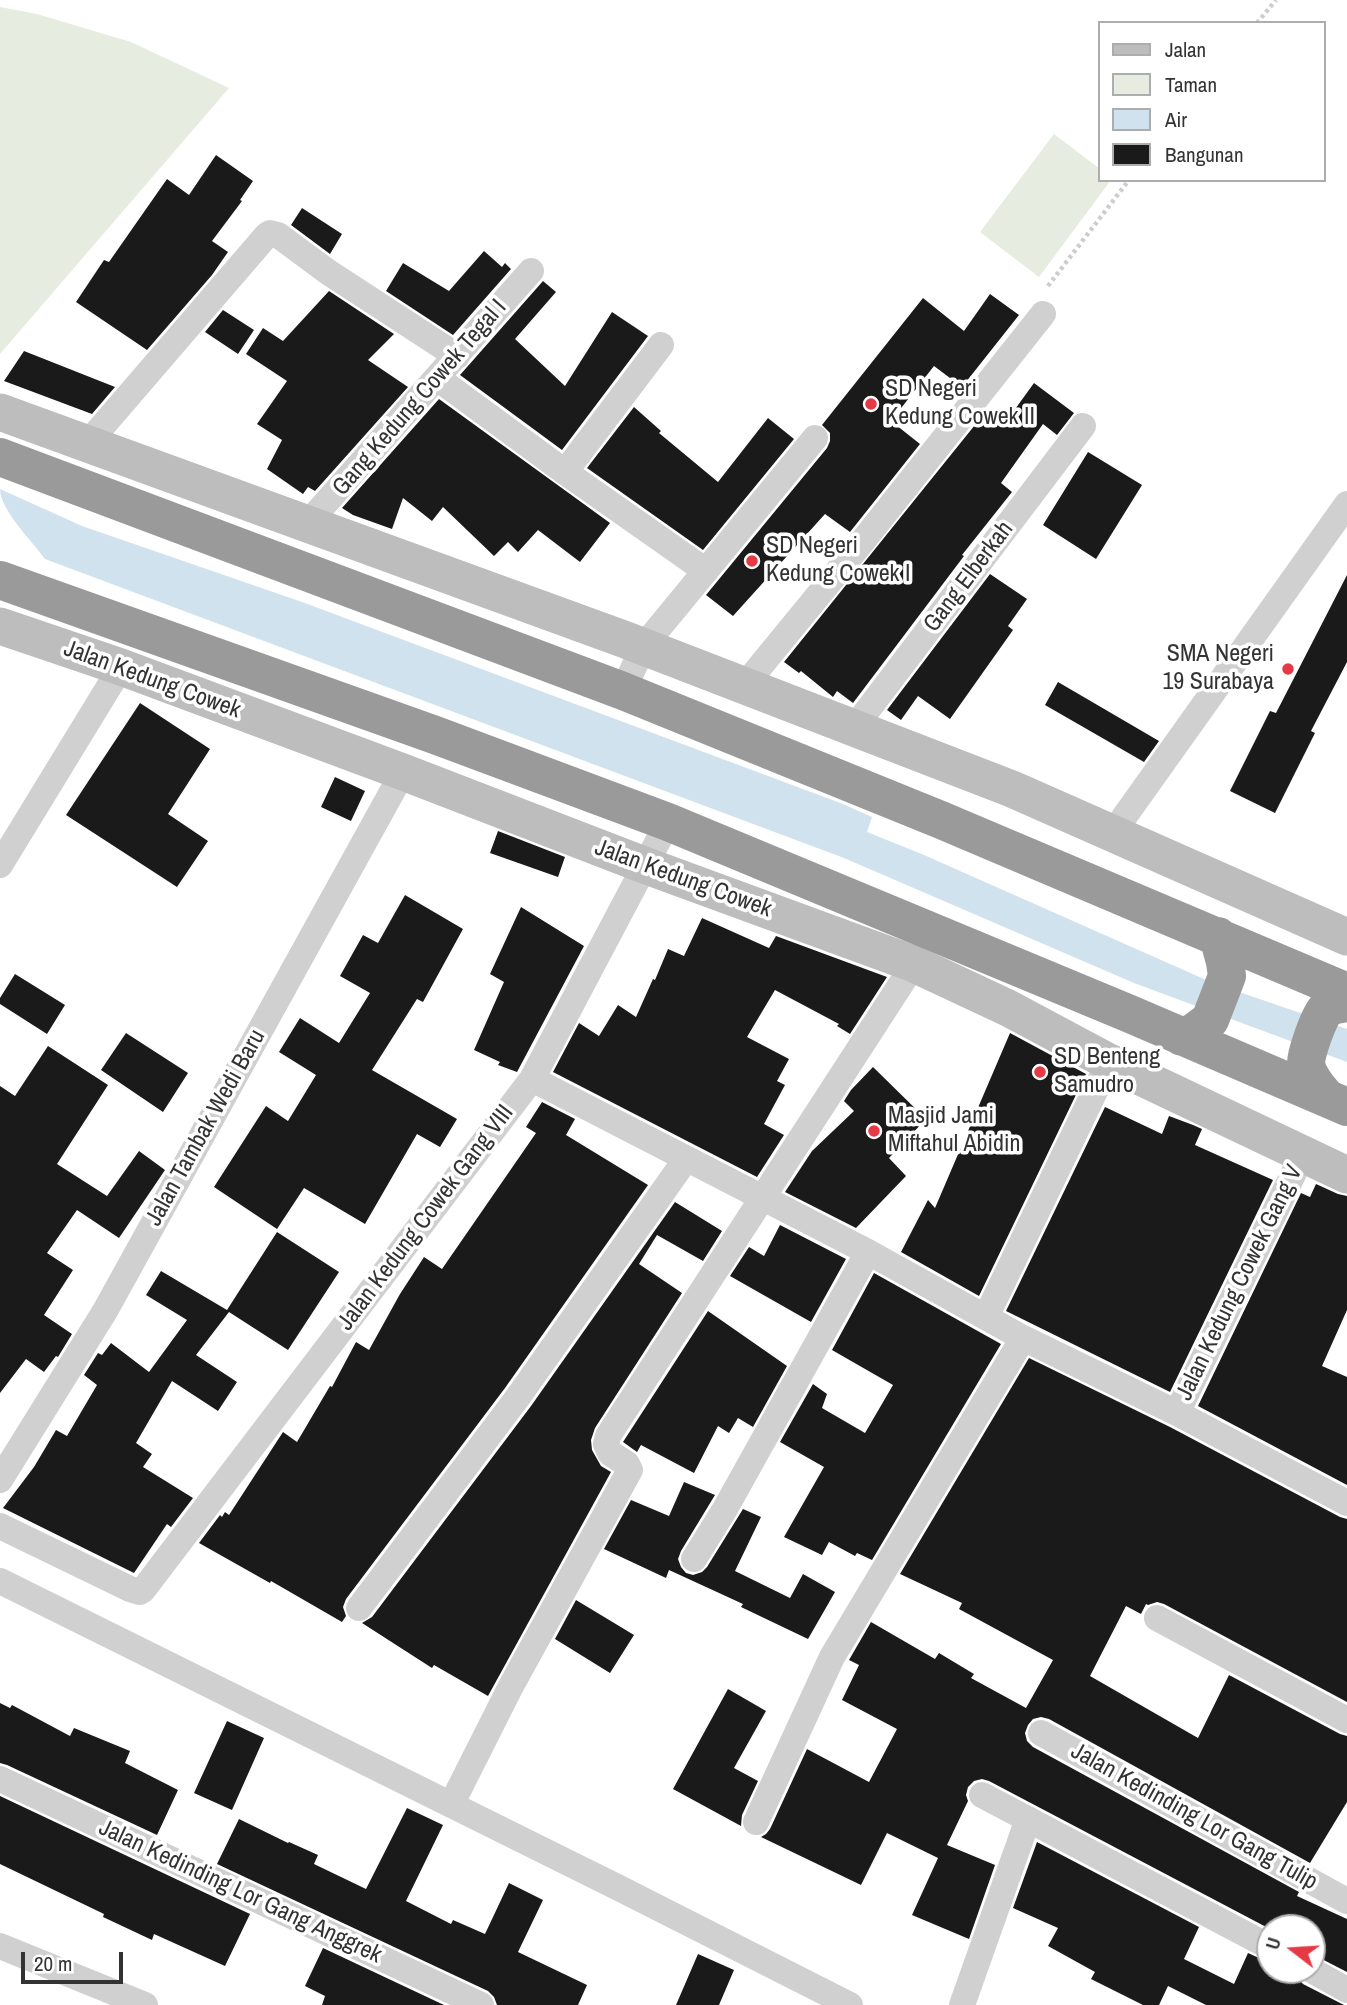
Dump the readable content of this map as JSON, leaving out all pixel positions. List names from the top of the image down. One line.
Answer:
{"streets":{"highway":["Jalan Kedung Cowek"],"street":["Gang Kedung Cowek Tegal I","Gang Elberkah","Jalan Tambak Wedi Baru","Jalan Kedung Cowek Gang VIII","Jalan Kedung Cowek Gang V","Jalan Kedinding Lor Gang Tulip","Jalan Kedinding Lor Gang Anggrek"]},"crossings":[["Jalan Kedung Cowek","Jalan Tambak Wedi Baru"],["Jalan Kedung Cowek","Jalan Kedung Cowek Gang VIII"],["Jalan Kedung Cowek","Jalan Kedung Cowek Gang V"]],"places":["SD Negeri Kedung Cowek II","SD Negeri Kedung Cowek I","SMA Negeri 19 Surabaya","SD Benteng Samudro","Masjid Jami Miftahul Abidin"],"legend":["Jalan","Taman","Air","Bangunan"],"scale_bar":"20 m","north":"left"}
